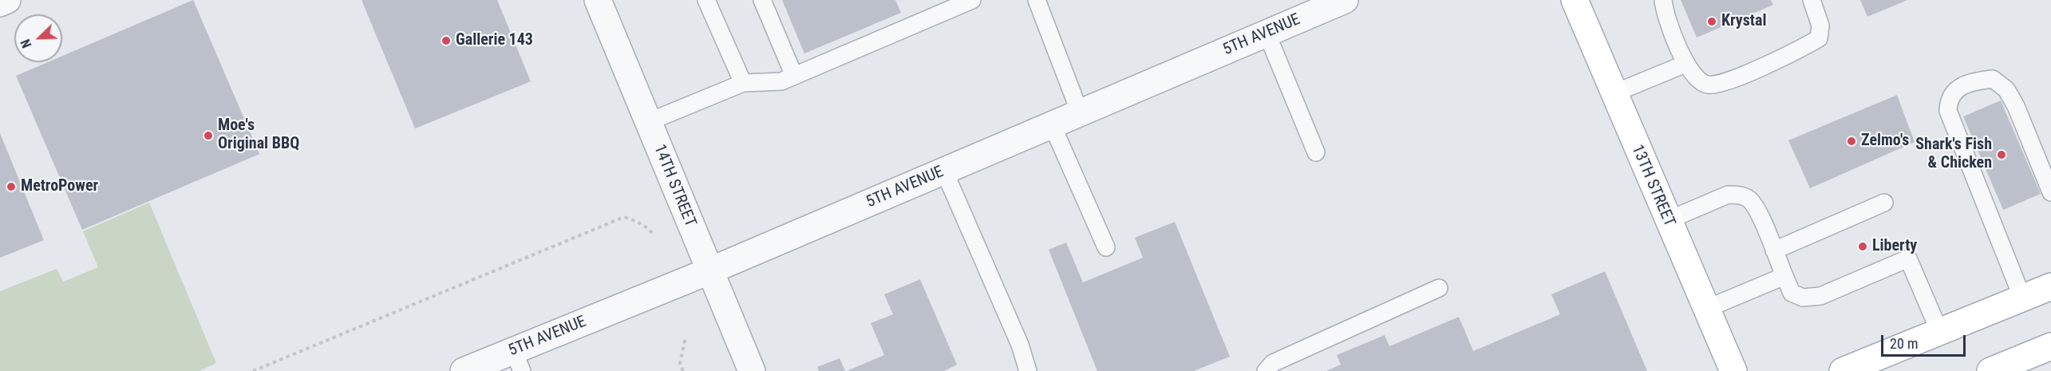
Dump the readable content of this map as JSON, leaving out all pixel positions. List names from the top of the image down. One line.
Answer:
{"streets":{"main road":["13TH STREET"],"street":["5TH AVENUE","14TH STREET"]},"crossings":[["5TH AVENUE","14TH STREET"]],"places":["Krystal","Gallerie 143","Moe's Original BBQ","Zelmo's","Shark's Fish & Chicken","MetroPower","Liberty"],"scale_bar":"20 m","north":"bottom left"}
